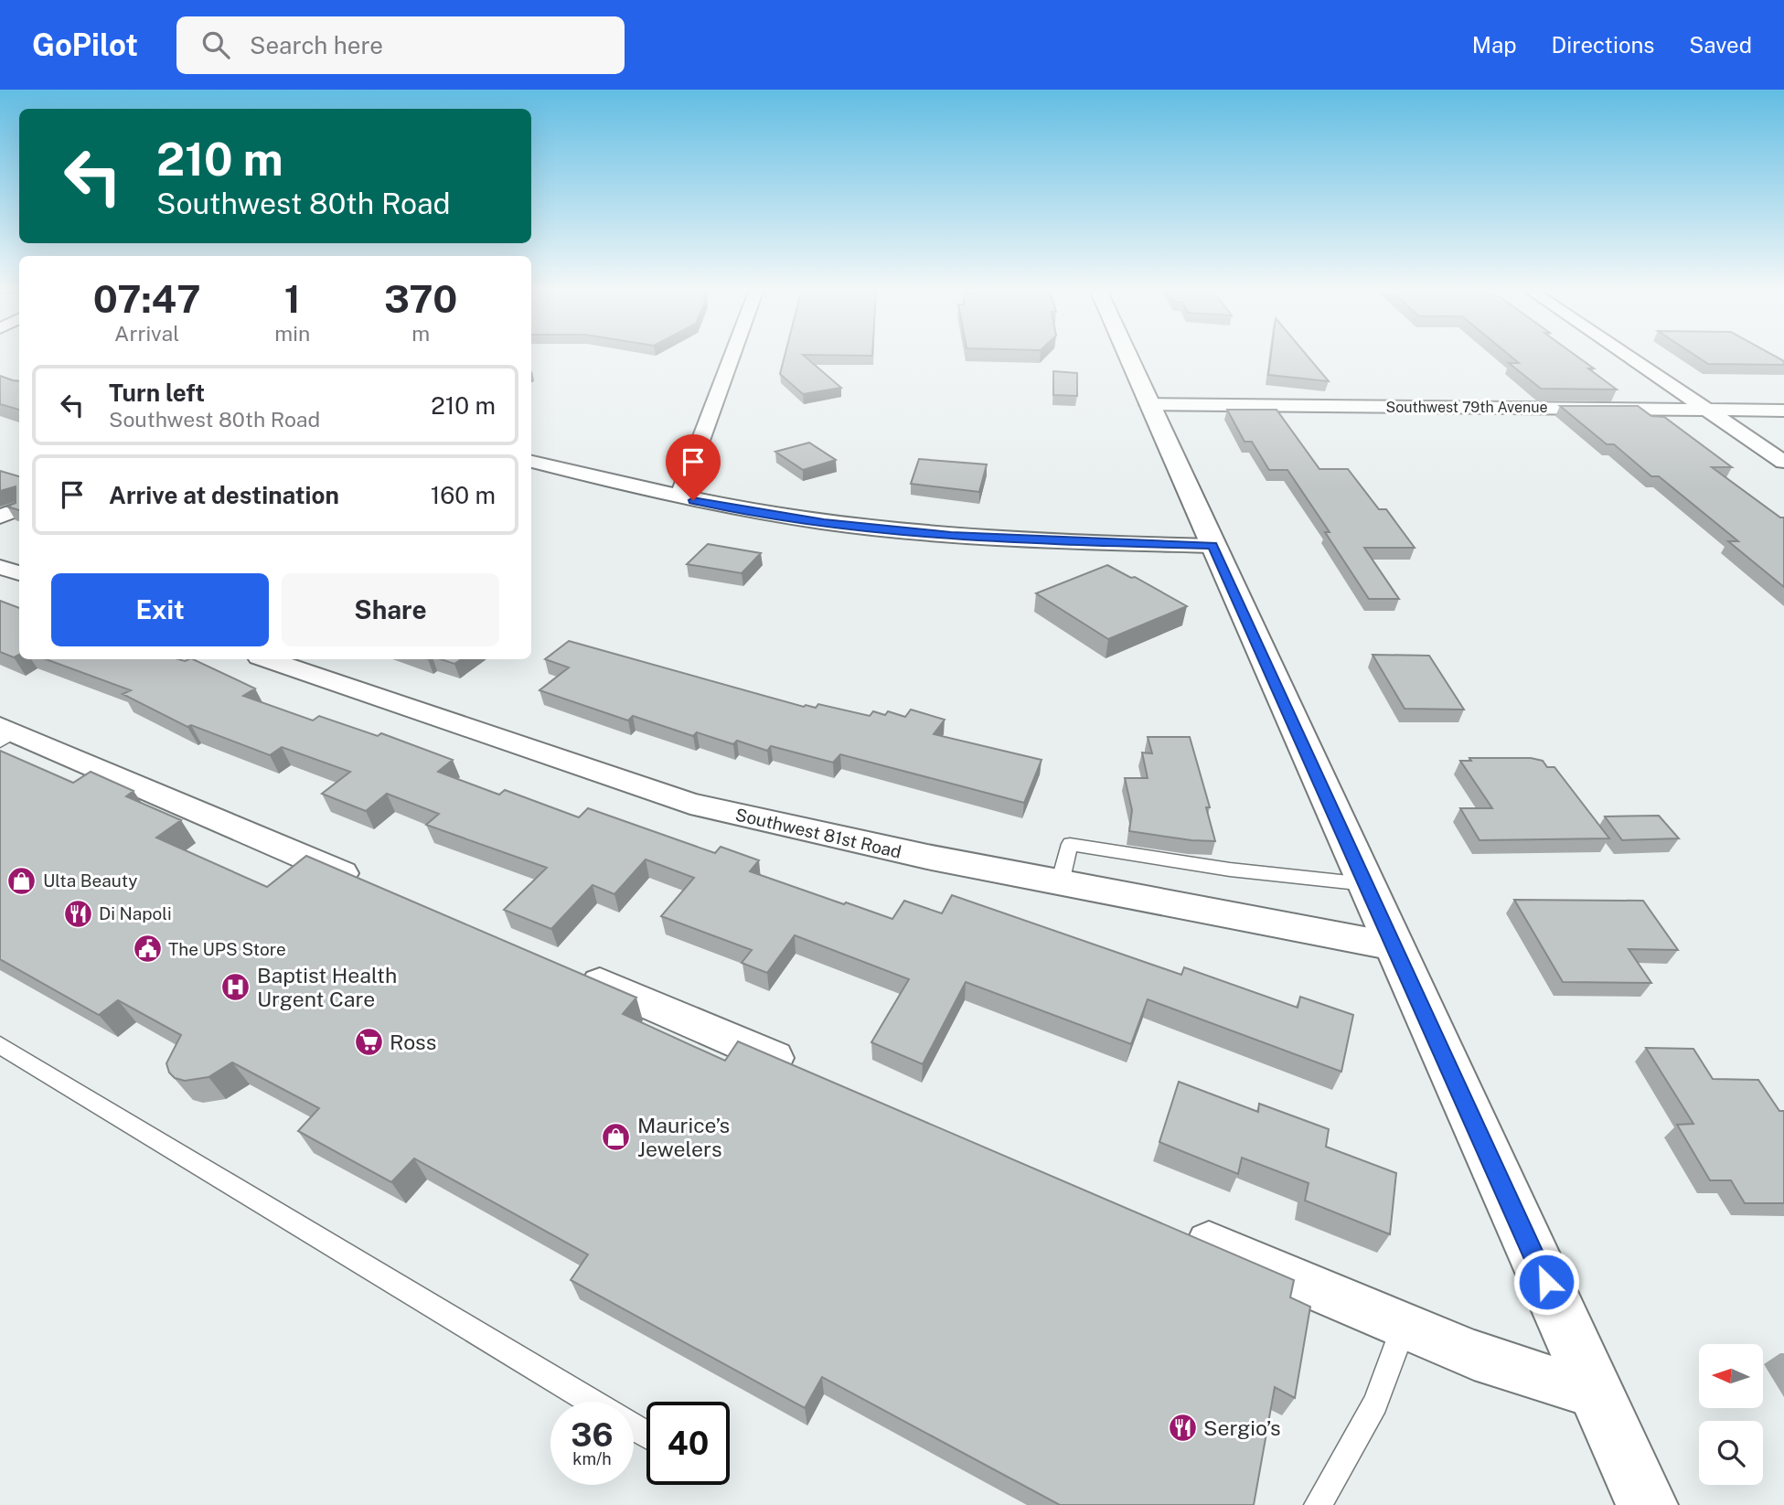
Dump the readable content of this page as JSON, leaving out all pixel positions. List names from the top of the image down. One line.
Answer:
{"streets":{"street":["Southwest 79th Avenue","Southwest 81st Road"]},"places":{"shop":["Ulta Beauty","Maurice’s Jewelers"],"restaurant":["Di Napoli","Sergio’s"],"public building":["The UPS Store"],"hospital":["Baptist Health Urgent Care"],"supermarket":["Ross"]},"north":"left","page":{"header":"GoPilot","search":"Search here","nav":["Map","Directions","Saved"],"turn":["210 m","Southwest 80th Road"],"eta":["07:47","Arrival","1","min","370","m"],"list":[{"name":"Turn left","note":"Southwest 80th Road","value":"210 m"},{"name":"Arrive at destination","value":"160 m"}],"buttons":["Exit","Share"],"speed":"36 km/h","limit":"40"}}
